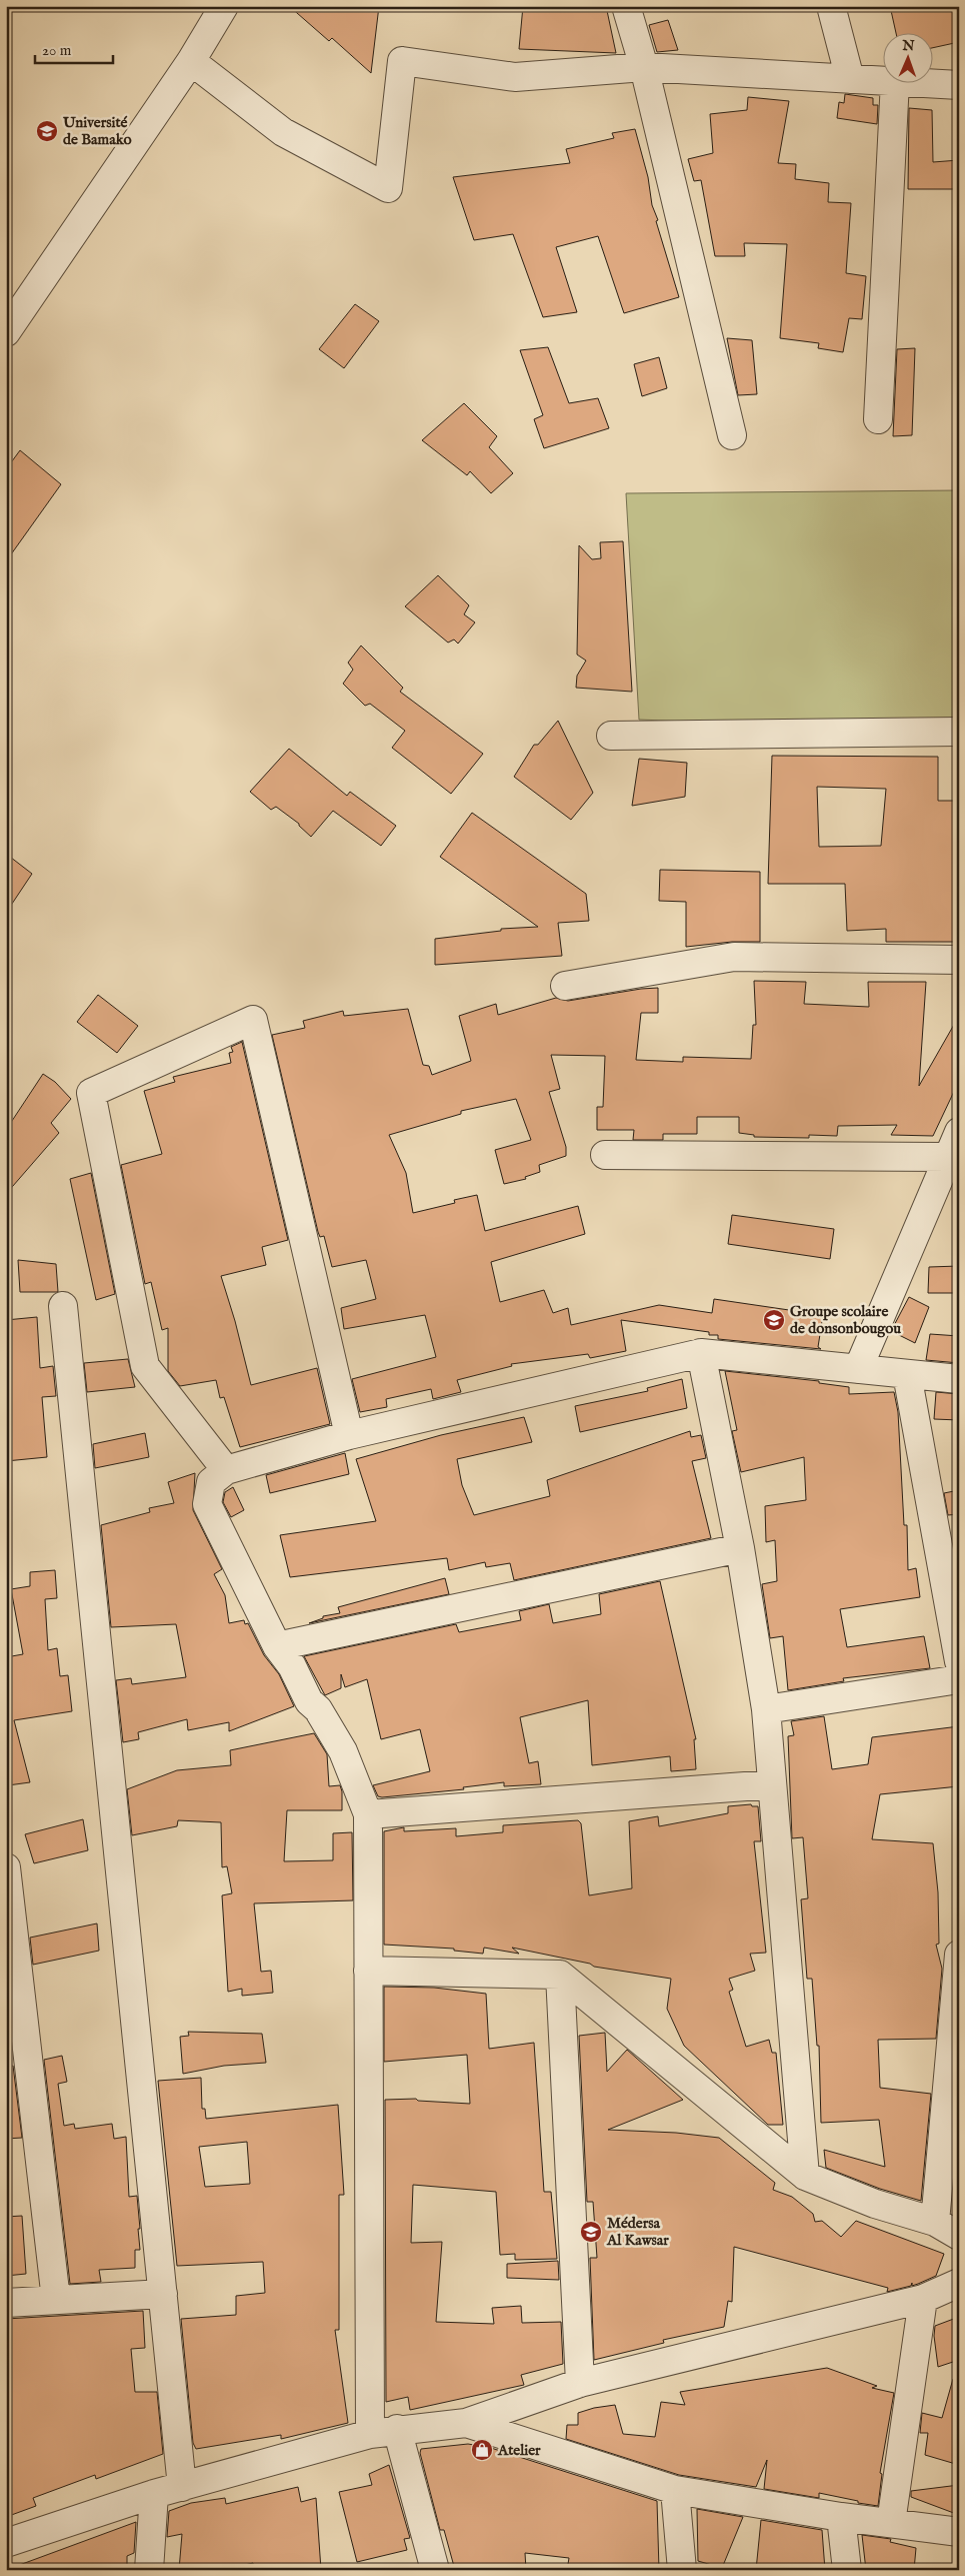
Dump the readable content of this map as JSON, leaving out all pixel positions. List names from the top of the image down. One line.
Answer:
{"places":{"school or university":["Université de Bamako","Groupe scolaire de donsonbougou","Médersa Al Kawsar"],"shop":["Atelier"]},"scale_bar":"20 m","north":"top"}
